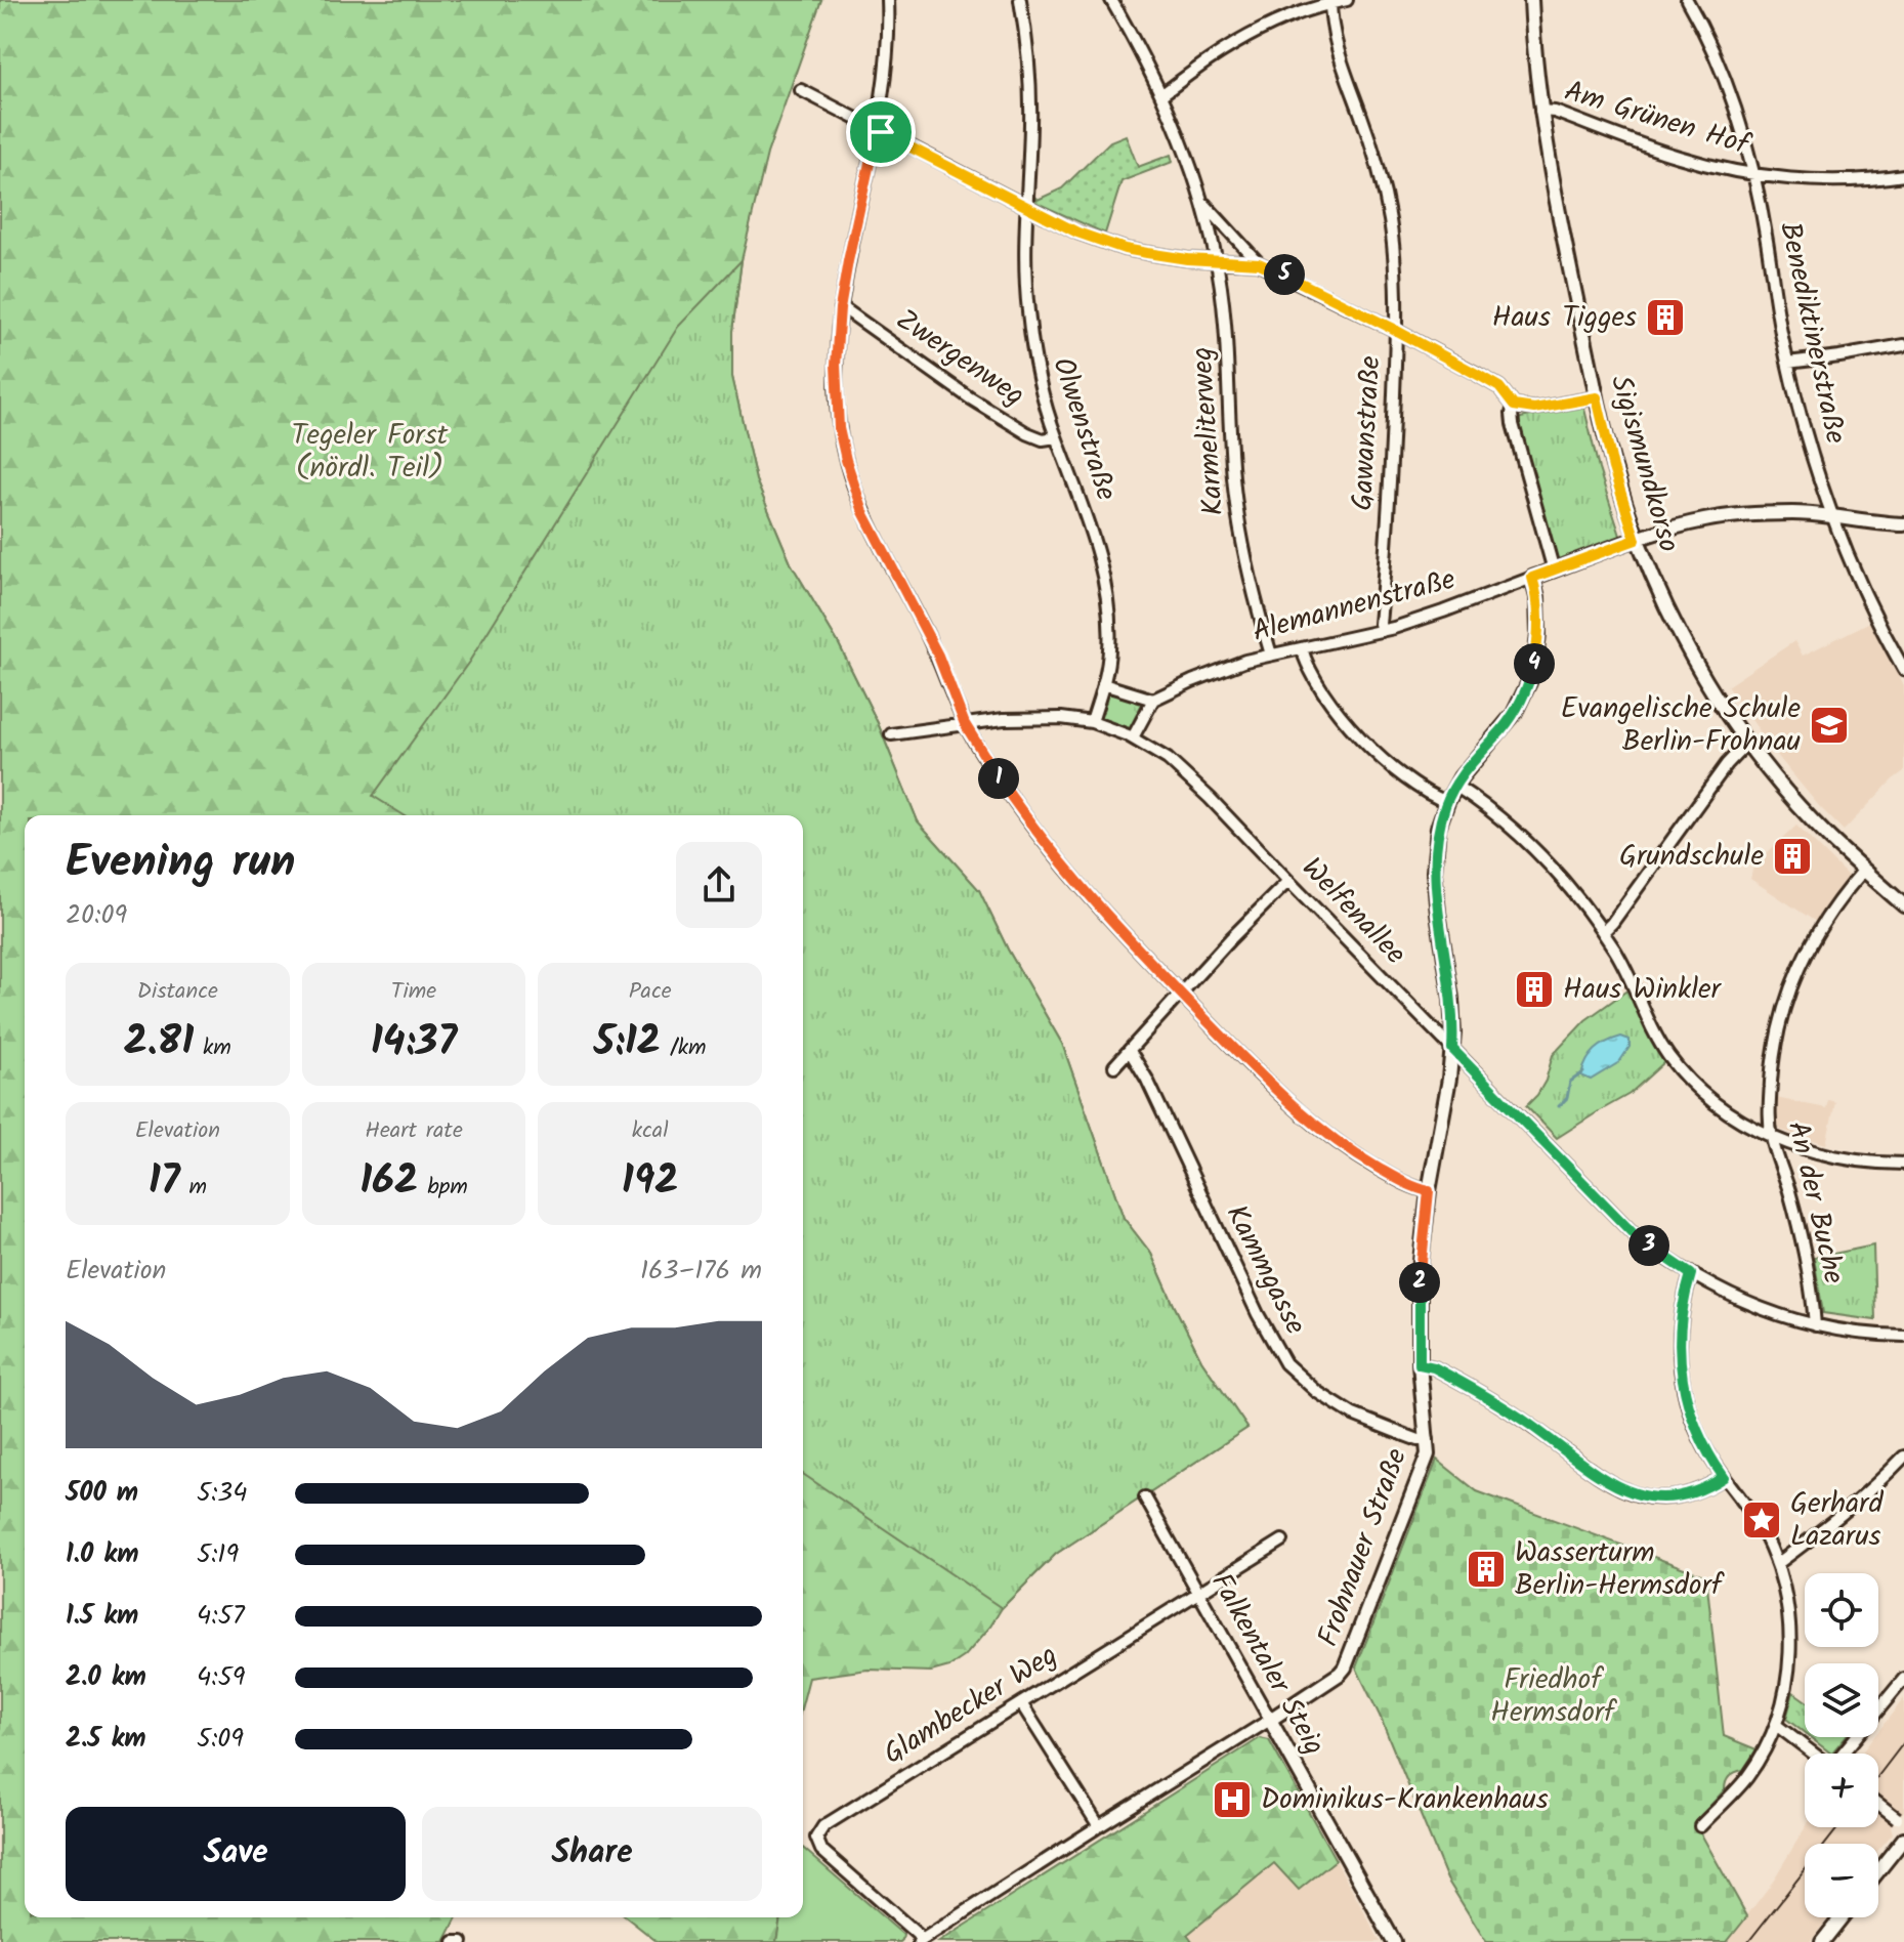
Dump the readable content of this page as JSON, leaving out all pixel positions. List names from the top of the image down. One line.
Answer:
{"streets":{"street":["Am Grünen Hof","Benediktinerstraße","Zwergenweg","Olwenstraße","Karmeliterweg","Gawanstraße","Sigismundkorso","Alemannenstraße","Welfenallee","An der Buche","Kammgasse","Frohnauer Straße","Falkentaler Steig","Glambecker Weg"]},"crossings":[["Am Grünen Hof","Benediktinerstraße"],["Am Grünen Hof","Sigismundkorso"],["Benediktinerstraße","Alemannenstraße"],["Zwergenweg","Olwenstraße"],["Olwenstraße","Welfenallee"],["Karmeliterweg","Alemannenstraße"],["Gawanstraße","Alemannenstraße"],["Sigismundkorso","Alemannenstraße"],["Sigismundkorso","An der Buche"],["Alemannenstraße","Frohnauer Straße"],["Welfenallee","An der Buche"],["Welfenallee","Frohnauer Straße"],["Kammgasse","Frohnauer Straße"],["Frohnauer Straße","Falkentaler Steig"],["Frohnauer Straße","Glambecker Weg"],["Falkentaler Steig","Glambecker Weg"]],"parks":["Tegeler Forst (nördl. Teil)","Friedhof Hermsdorf"],"places":{"building":["Haus Tigges","Grundschule","Haus Winkler","Wasserturm Berlin-Hermsdorf"],"school or university":["Evangelische Schule Berlin-Frohnau"],"place":["Gerhard Lazarus"],"hospital":["Dominikus-Krankenhaus"]},"page":{"pins":["5","4","1","3","2"],"heading":["Evening run","20:09"],"stats":[["Distance","2.81 km"],["Time","14:37"],["Pace","5:12 /km"],["Elevation","17 m"],["Heart rate","162 bpm"],["kcal","192"]],"chart":["Elevation","163–176 m"],"list":[{"name":"500 m","note":"5:34"},{"name":"1.0 km","note":"5:19"},{"name":"1.5 km","note":"4:57"},{"name":"2.0 km","note":"4:59"},{"name":"2.5 km","note":"5:09"}],"map_buttons":["+","−"],"buttons":["Save","Share"]}}
